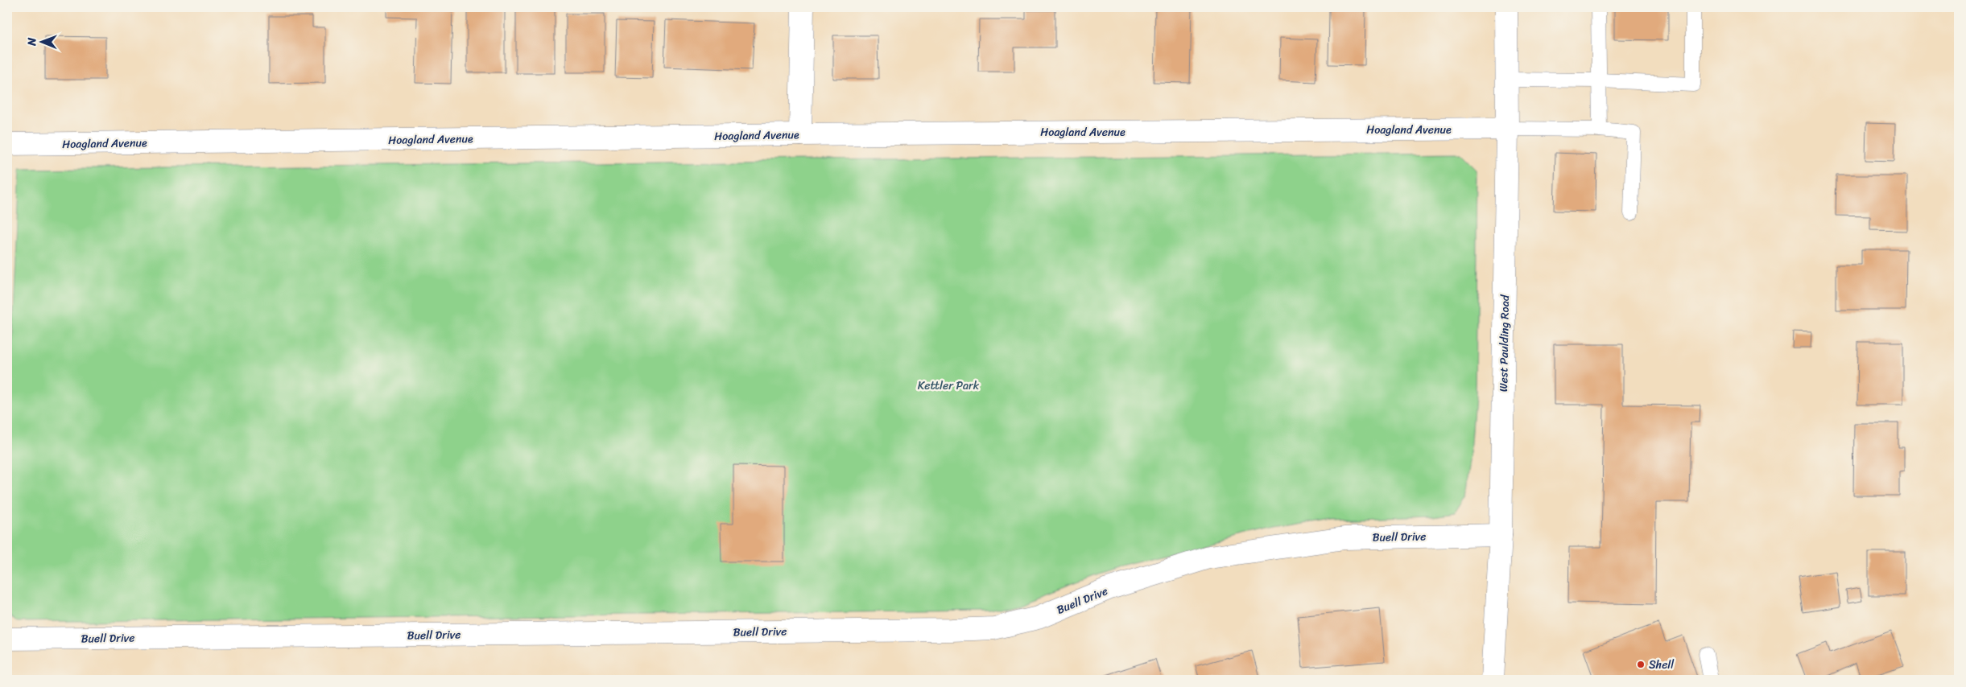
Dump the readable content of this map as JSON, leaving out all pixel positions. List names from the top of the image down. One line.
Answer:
{"streets":{"street":["Hoagland Avenue","West Paulding Road","Buell Drive"]},"crossings":[["Hoagland Avenue","West Paulding Road"],["West Paulding Road","Buell Drive"]],"parks":["Kettler Park"],"places":["Shell"],"north":"left"}
